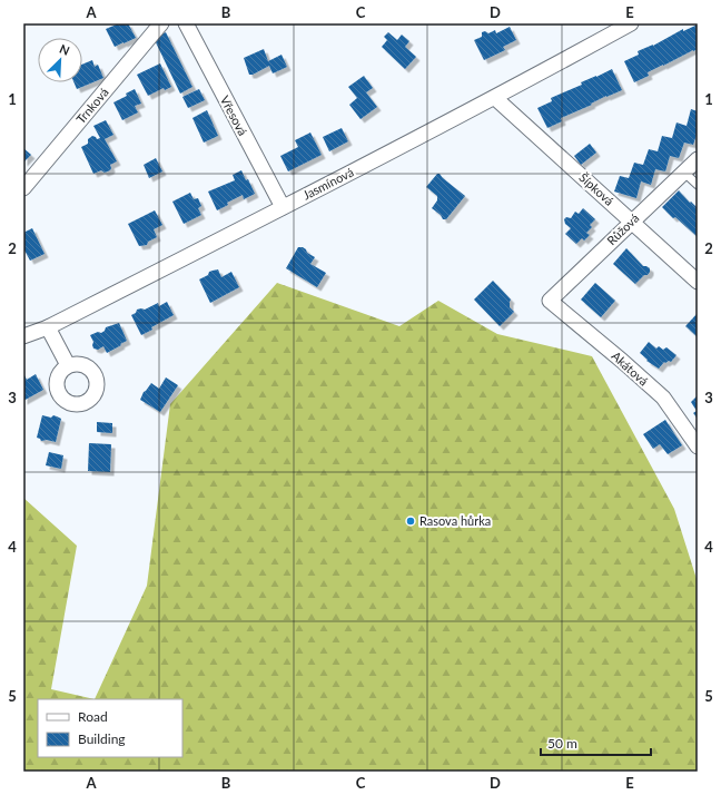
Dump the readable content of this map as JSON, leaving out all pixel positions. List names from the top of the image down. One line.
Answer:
{"streets":{"street":["Trnková","Vřesová","Jasmínová","Šípková","Růžová","Akátová"]},"crossings":[["Vřesová","Jasmínová"],["Jasmínová","Šípková"],["Šípková","Růžová"],["Růžová","Akátová"]],"places":["Rasova hůrka"],"legend":["Road","Building"],"scale_bar":"50 m","north":"top right","grid":{"columns":["A","B","C","D","E"],"rows":["1","2","3","4","5"]}}
